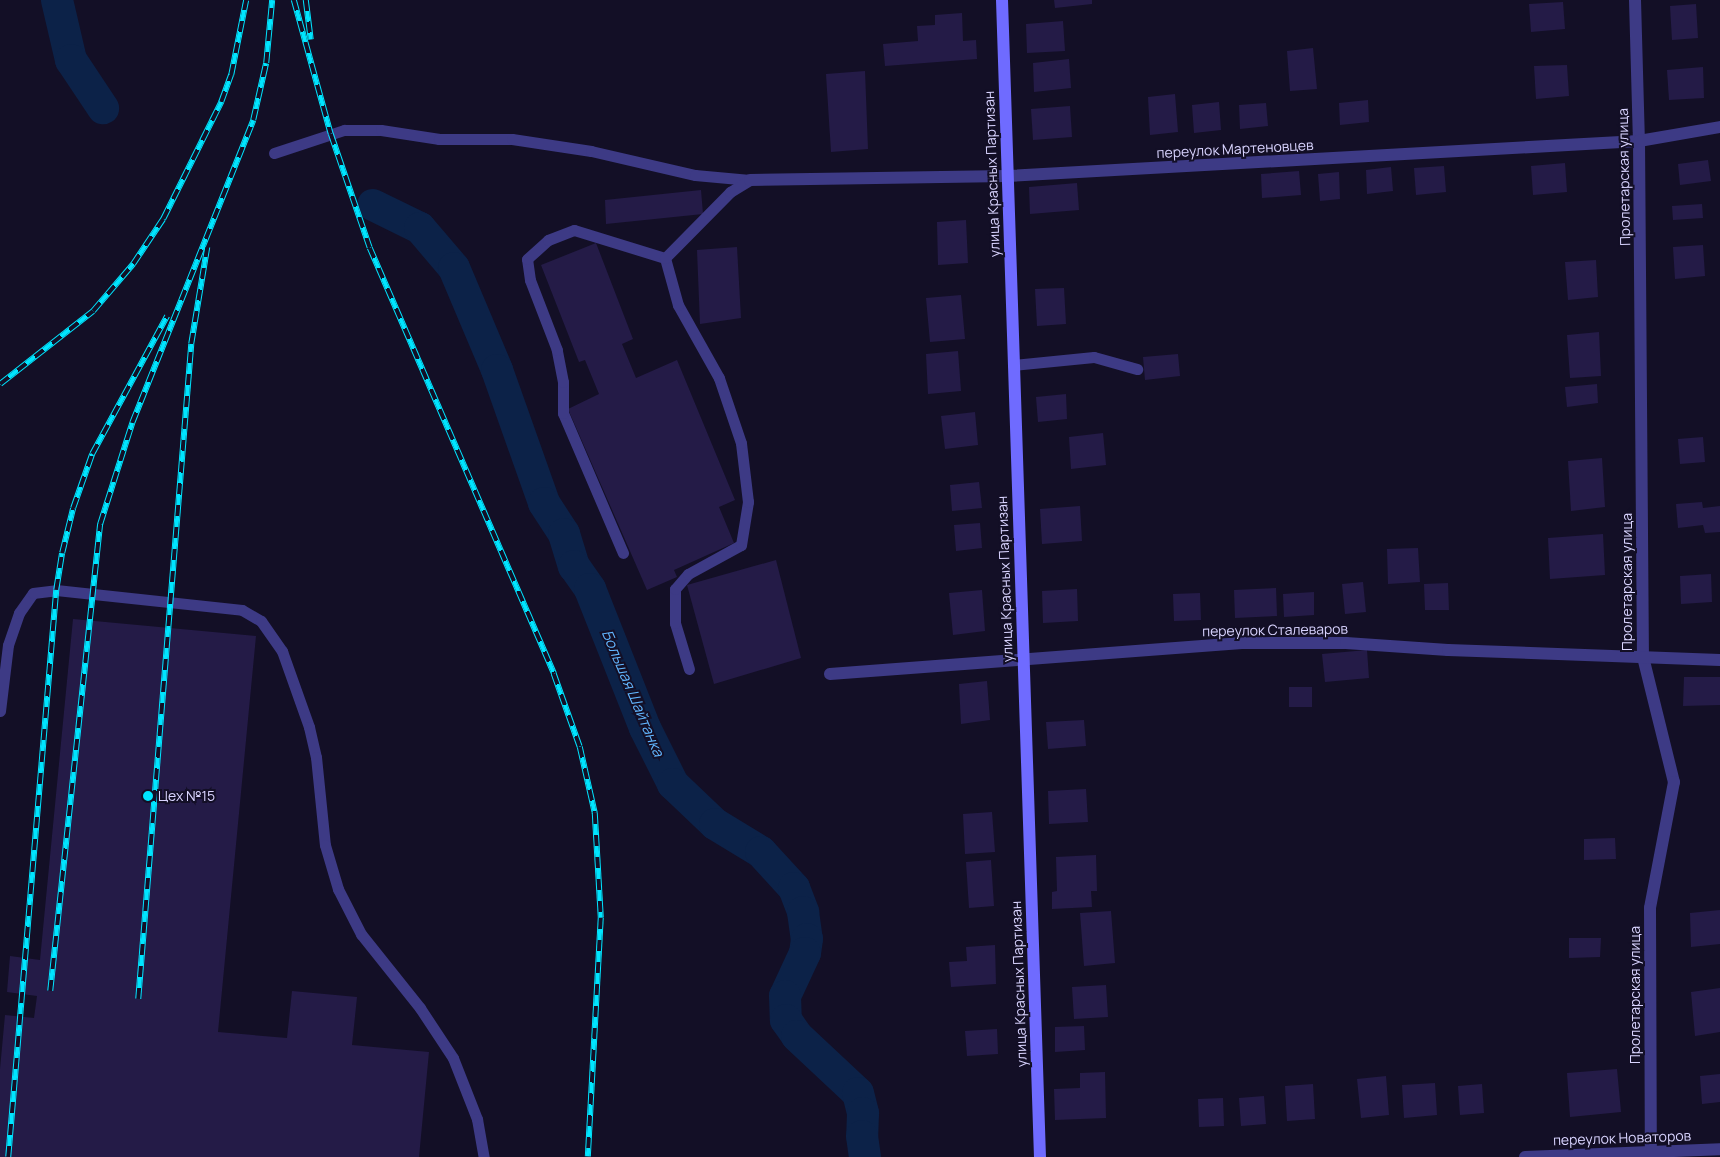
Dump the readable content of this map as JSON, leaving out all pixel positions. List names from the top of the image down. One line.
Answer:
{"streets":{"street":["переулок Мартеновцев","улица Красных Партизан","Пролетарская улица","переулок Сталеваров","переулок Новаторов"]},"crossings":[["переулок Мартеновцев","улица Красных Партизан"],["переулок Мартеновцев","Пролетарская улица"],["улица Красных Партизан","переулок Сталеваров"],["Пролетарская улица","переулок Сталеваров"],["Пролетарская улица","переулок Новаторов"]],"water":["Большая Шайтанка"],"places":["Цех №15"]}
